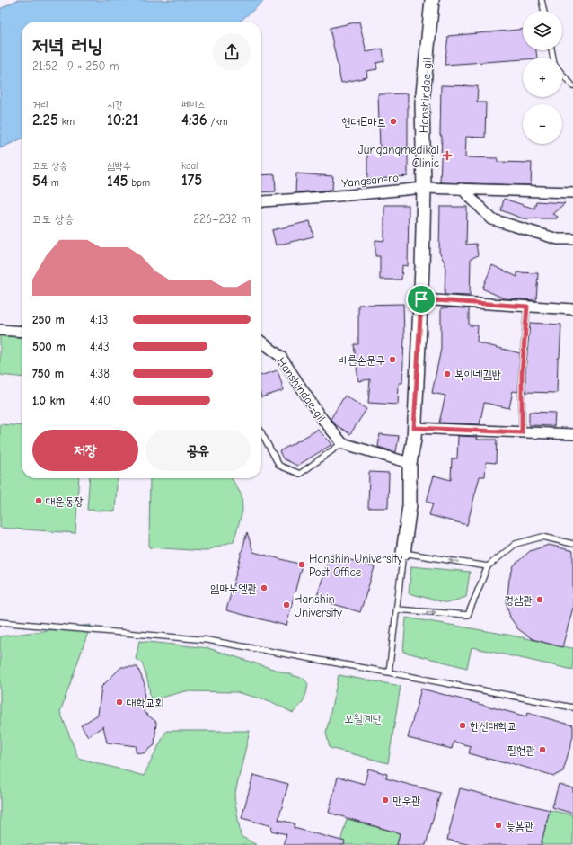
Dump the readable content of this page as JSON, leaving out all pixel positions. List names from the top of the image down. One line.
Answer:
{"streets":{"street":["Hanshindae-gil","Yangsan-ro"]},"crossings":[["Hanshindae-gil","Yangsan-ro"]],"parks":["오월계단"],"places":{"other":["현대E마트","바른손문구","복이네김밥","대운동장","Hanshin University Post Office","임마누엘관","경삼관","Hanshin University","대학교회","한신대학교","필헌관","만우관","늦봄관"],"health":["Jungangmedikal Clinic"]},"page":{"map_buttons":["+","−"],"heading":["저녁 러닝","21:52 · 9 × 250 m"],"stats":[["거리","2.25 km"],["시간","10:21"],["페이스","4:36 /km"],["고도 상승","54 m"],["심박수","145 bpm"],["kcal","175"]],"chart":["고도 상승","226–232 m"],"list":[{"name":"250 m","note":"4:13"},{"name":"500 m","note":"4:43"},{"name":"750 m","note":"4:38"},{"name":"1.0 km","note":"4:40"}],"buttons":["저장","공유"]}}
